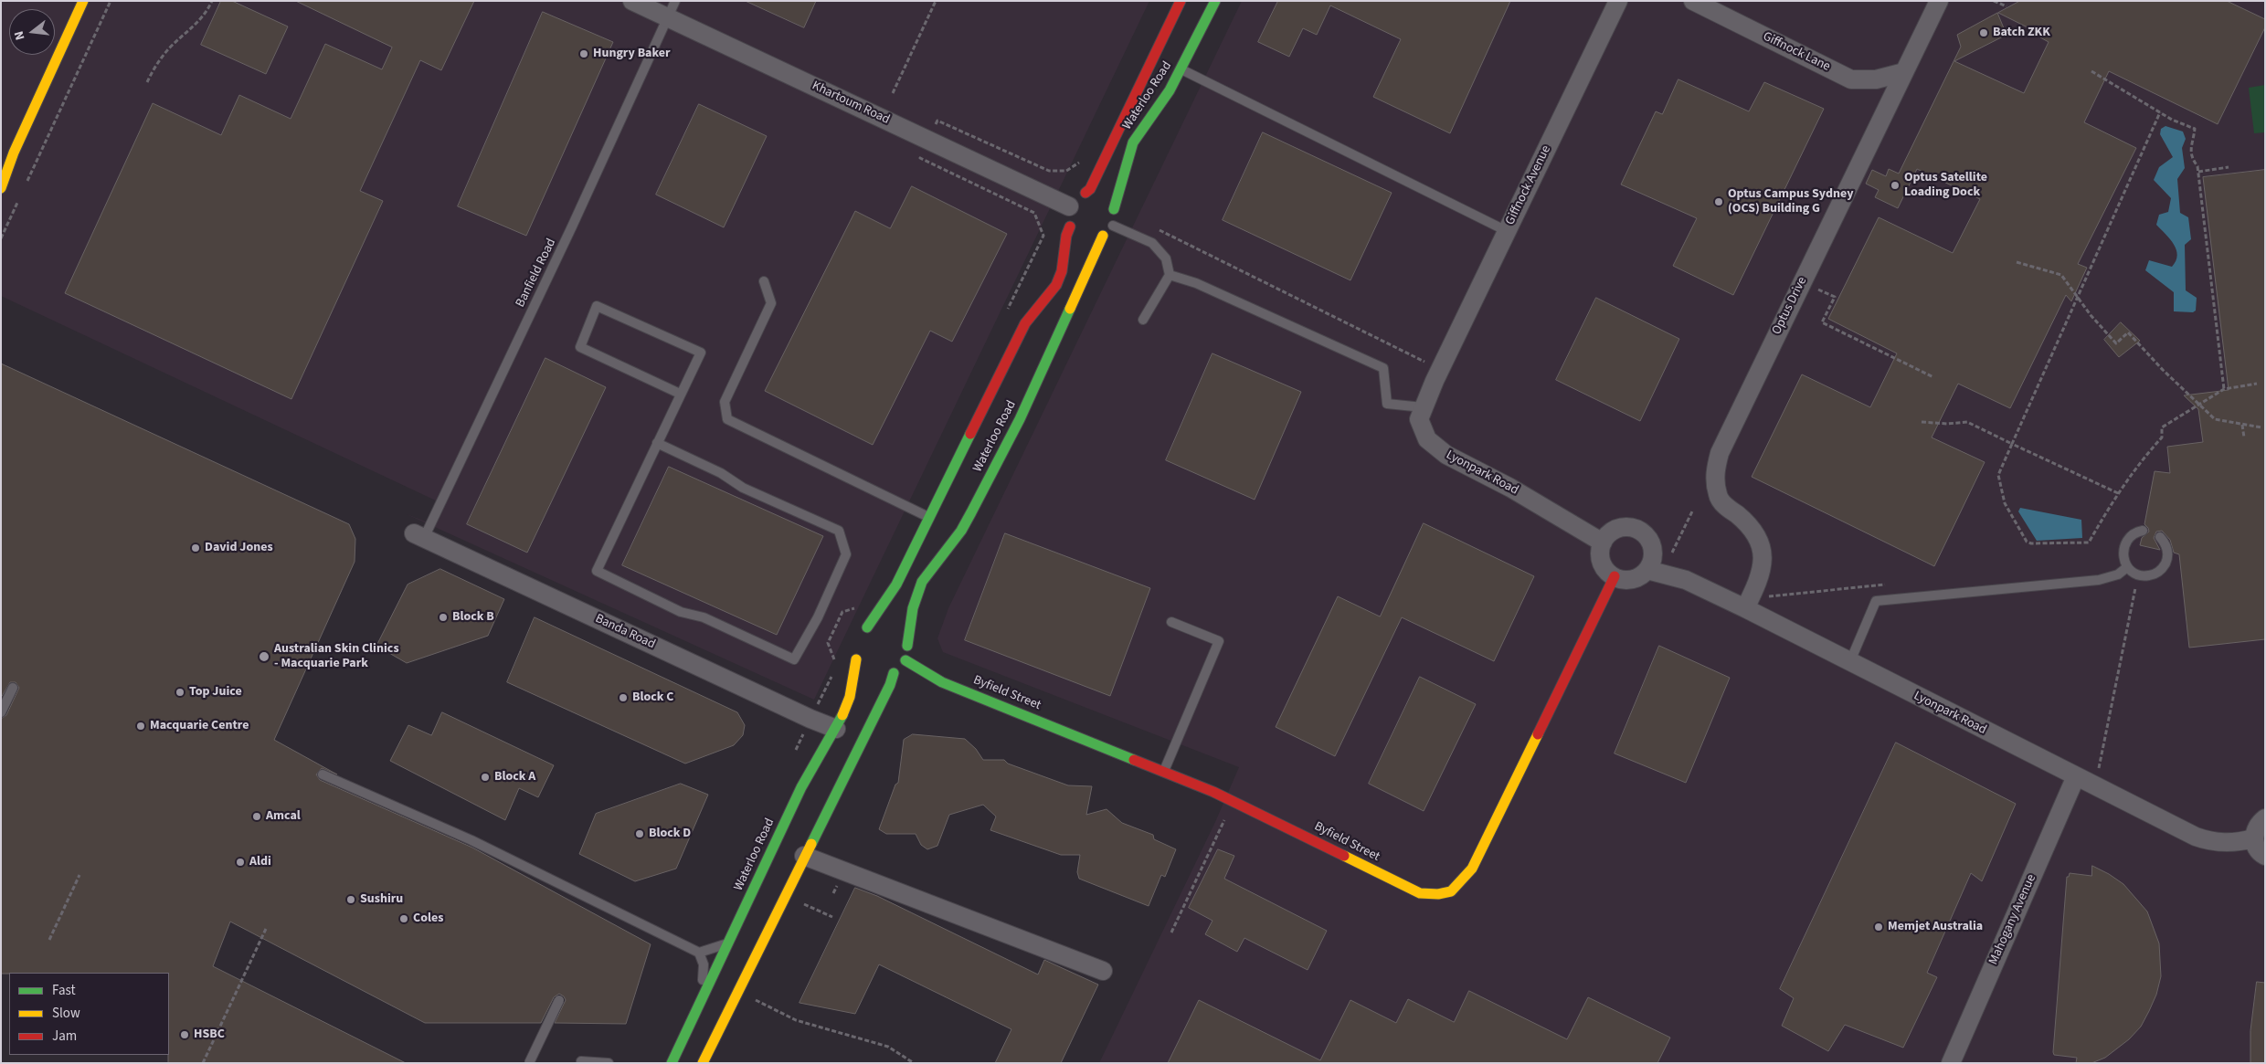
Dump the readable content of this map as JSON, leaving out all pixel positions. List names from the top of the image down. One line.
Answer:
{"streets":{"street":["Giffnock Lane","Waterloo Road","Khartoum Road","Giffnock Avenue","Optus Drive","Lyonpark Road","Banda Road","Byfield Street","Mahogany Avenue"],"lane":["Banfield Road"]},"crossings":[["Giffnock Lane","Optus Drive"],["Waterloo Road","Khartoum Road"],["Waterloo Road","Banda Road"],["Waterloo Road","Byfield Street"],["Khartoum Road","Banfield Road"],["Giffnock Avenue","Lyonpark Road"],["Banfield Road","Banda Road"],["Optus Drive","Lyonpark Road"],["Lyonpark Road","Byfield Street"],["Lyonpark Road","Mahogany Avenue"]],"places":["Batch ZKK","Hungry Baker","Optus Satellite Loading Dock","Optus Campus Sydney (OCS) Building G","David Jones","Block B","Australian Skin Clinics - Macquarie Park","Top Juice","Block C","Macquarie Centre","Block A","Amcal","Block D","Aldi","Sushiru","Coles","Memjet Australia","HSBC"],"legend":["Fast","Slow","Jam"],"north":"left"}
